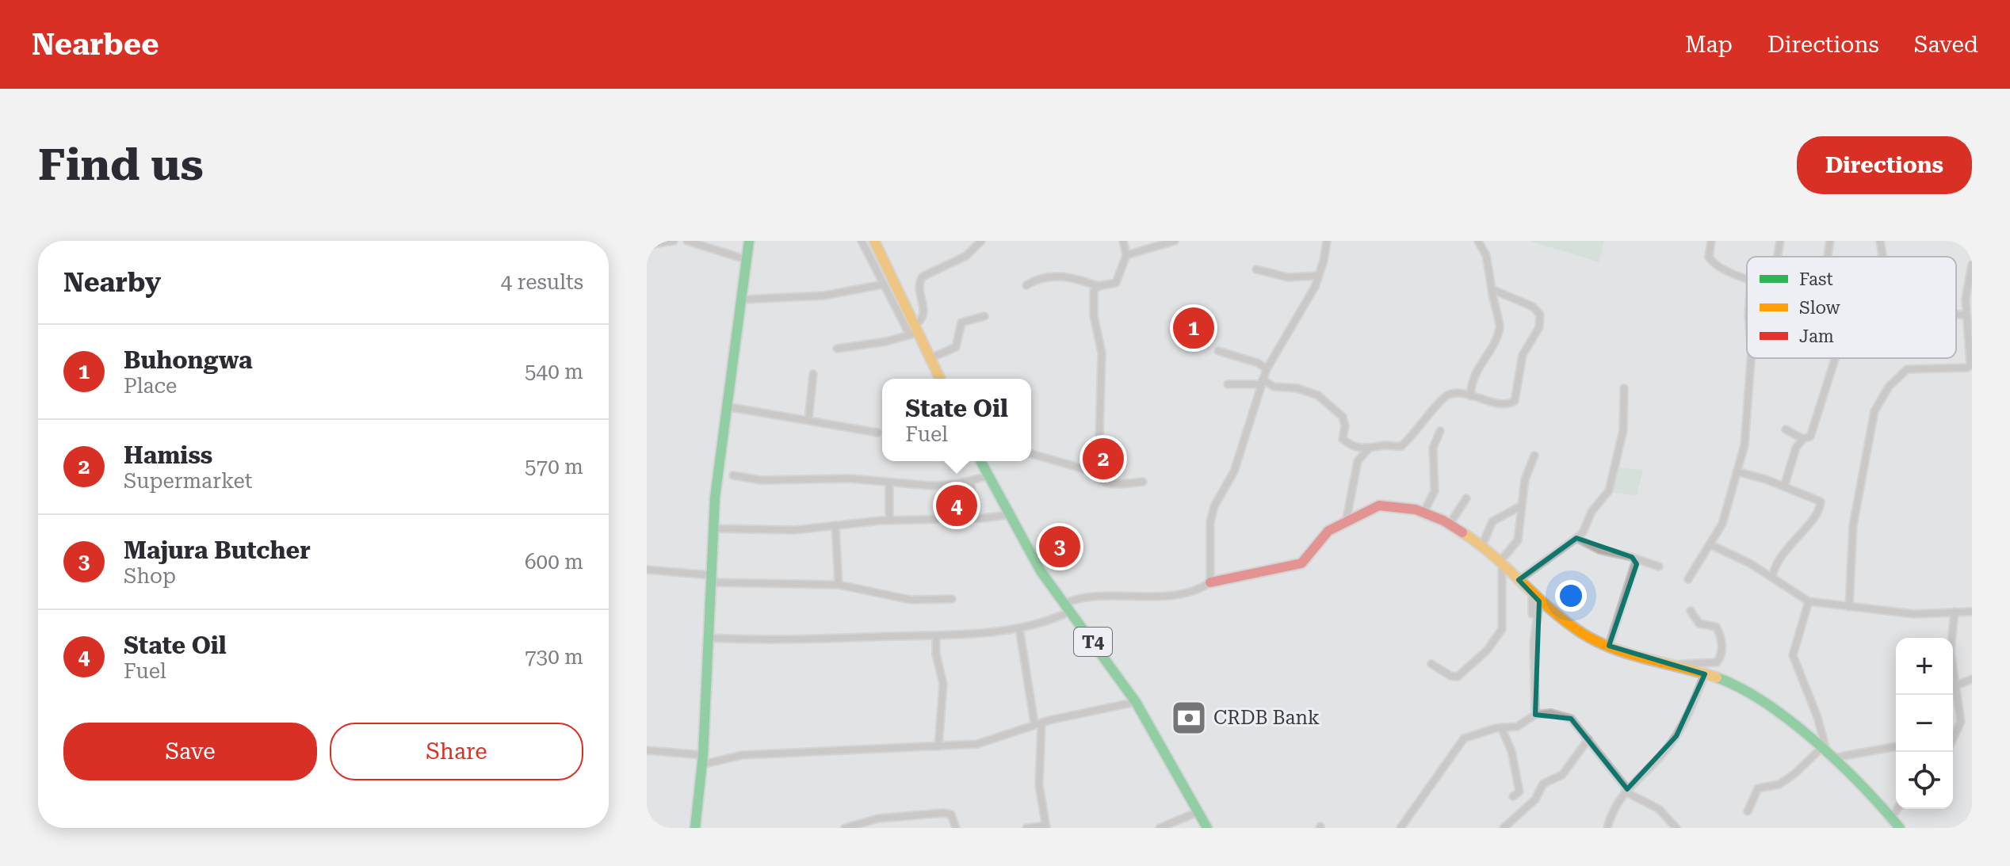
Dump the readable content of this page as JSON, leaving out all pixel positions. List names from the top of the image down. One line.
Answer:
{"streets":{"main road":["T4"]},"places":{"bank":["CRDB Bank"]},"legend":["Fast","Slow","Jam"],"page":{"header":"Nearbee","nav":["Map","Directions","Saved"],"buttons":["Directions",["Save","Share"]],"title":"Find us","heading":["Nearby","4 results"],"pins":["1","2","4","3"],"list":[{"mark":"1","name":"Buhongwa","note":"Place","value":"540 m"},{"mark":"2","name":"Hamiss","note":"Supermarket","value":"570 m"},{"mark":"3","name":"Majura Butcher","note":"Shop","value":"600 m"},{"mark":"4","name":"State Oil","note":"Fuel","value":"730 m"}],"popup":["State Oil","Fuel"],"map_buttons":["+","−"]}}
